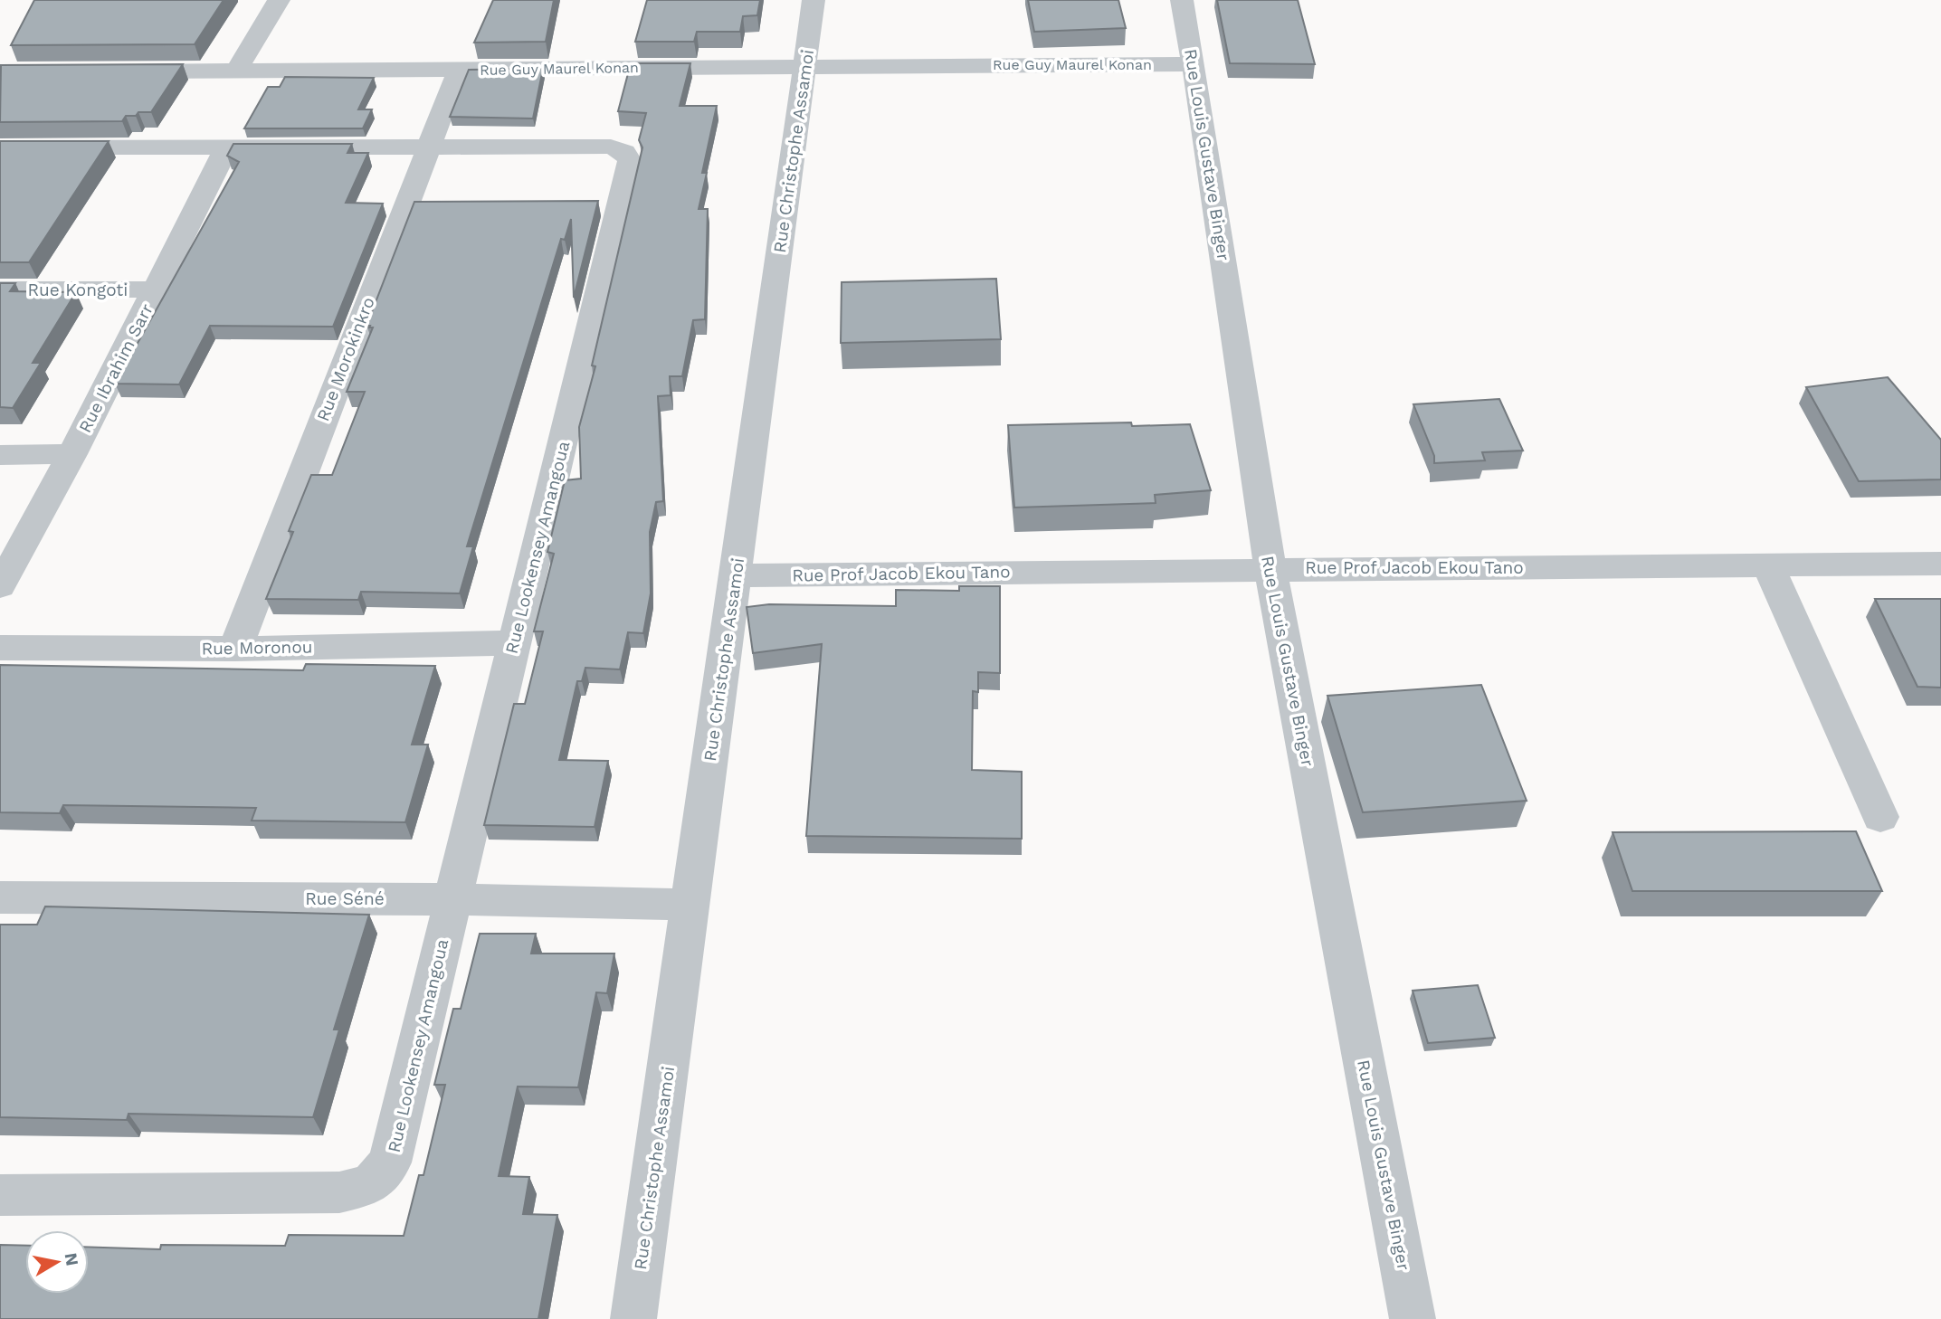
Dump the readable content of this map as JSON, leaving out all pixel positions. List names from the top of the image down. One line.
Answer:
{"streets":{"street":["Rue Guy Maurel Konan","Rue Christophe Assamoi","Rue Louis Gustave Binger","Rue Kongoti","Rue Morokinkro","Rue Ibrahim Sarr","Rue Lookensey Amangoua","Rue Prof Jacob Ekou Tano","Rue Moronou","Rue Séné"]},"crossings":[["Rue Guy Maurel Konan","Rue Christophe Assamoi"],["Rue Guy Maurel Konan","Rue Louis Gustave Binger"],["Rue Guy Maurel Konan","Rue Morokinkro"],["Rue Christophe Assamoi","Rue Prof Jacob Ekou Tano"],["Rue Christophe Assamoi","Rue Séné"],["Rue Louis Gustave Binger","Rue Prof Jacob Ekou Tano"],["Rue Kongoti","Rue Ibrahim Sarr"],["Rue Morokinkro","Rue Lookensey Amangoua"],["Rue Morokinkro","Rue Moronou"],["Rue Ibrahim Sarr","Rue Lookensey Amangoua"],["Rue Lookensey Amangoua","Rue Moronou"],["Rue Lookensey Amangoua","Rue Séné"]],"north":"right"}
